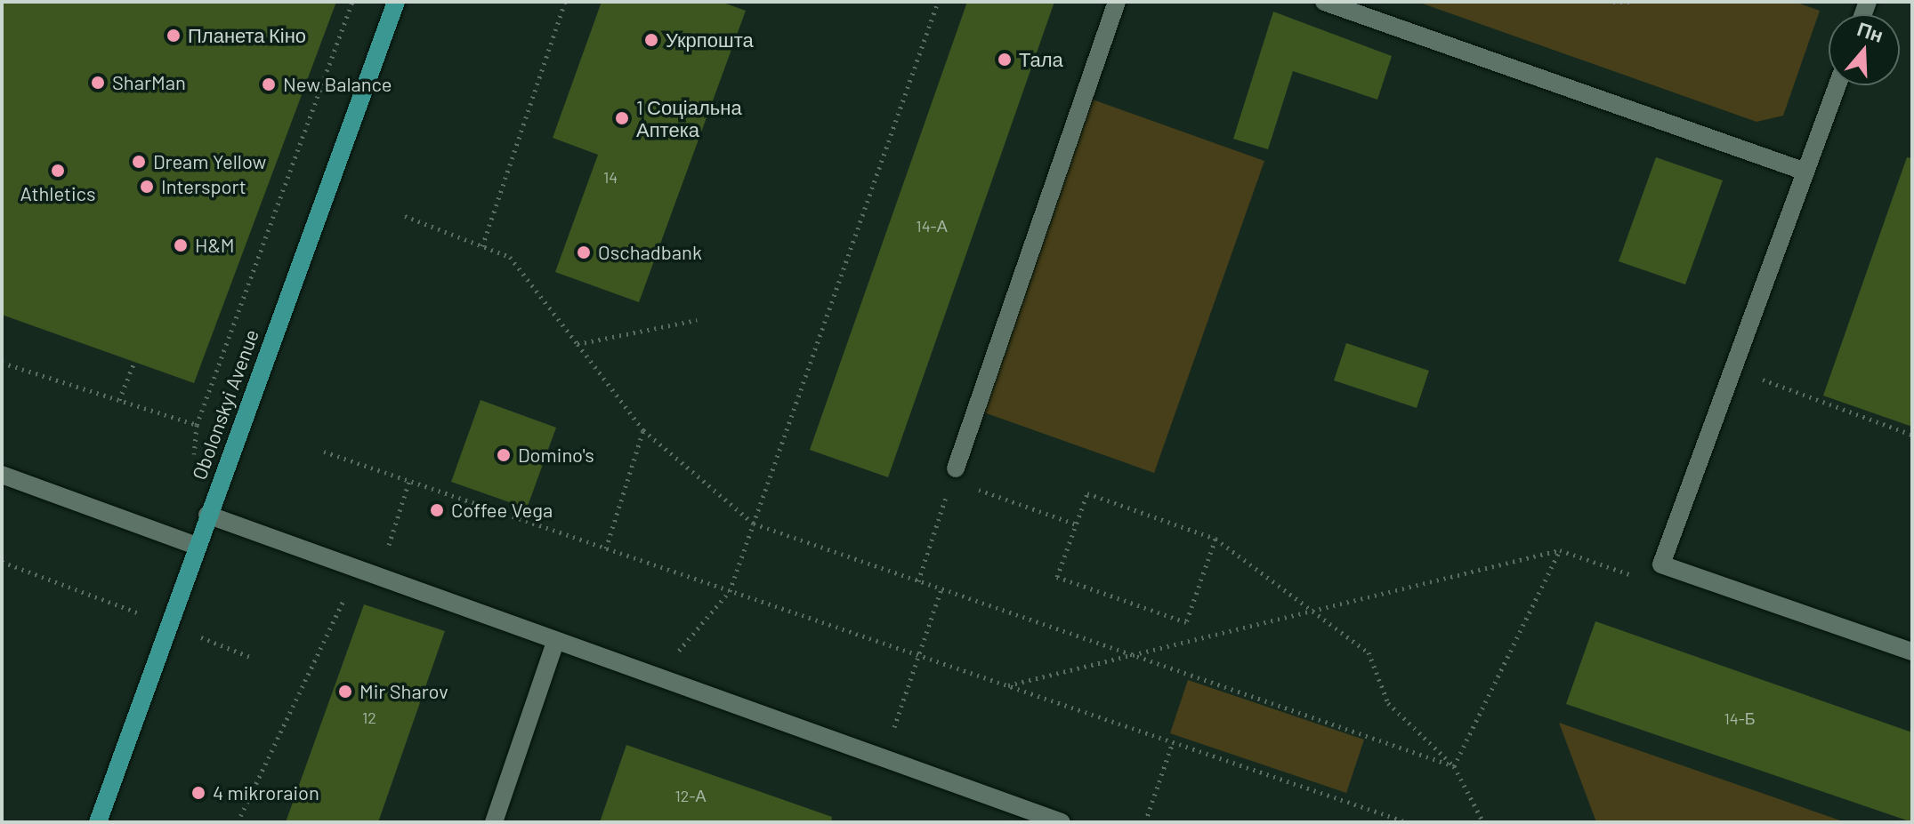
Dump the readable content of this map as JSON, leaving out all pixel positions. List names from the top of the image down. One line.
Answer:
{"streets":{"main road":["Obolonskyi Avenue"]},"places":["Планета Кіно","Укрпошта","Тала","SharMan","New Balance","1 Соціальна Аптека","Dream Yellow","Athletics","Intersport","H&M","Oschadbank","Domino's","Coffee Vega","Mir Sharov","4 mikroraion"],"house_numbers":["14","14-А","12","14-Б","12-А"],"north":"top"}
